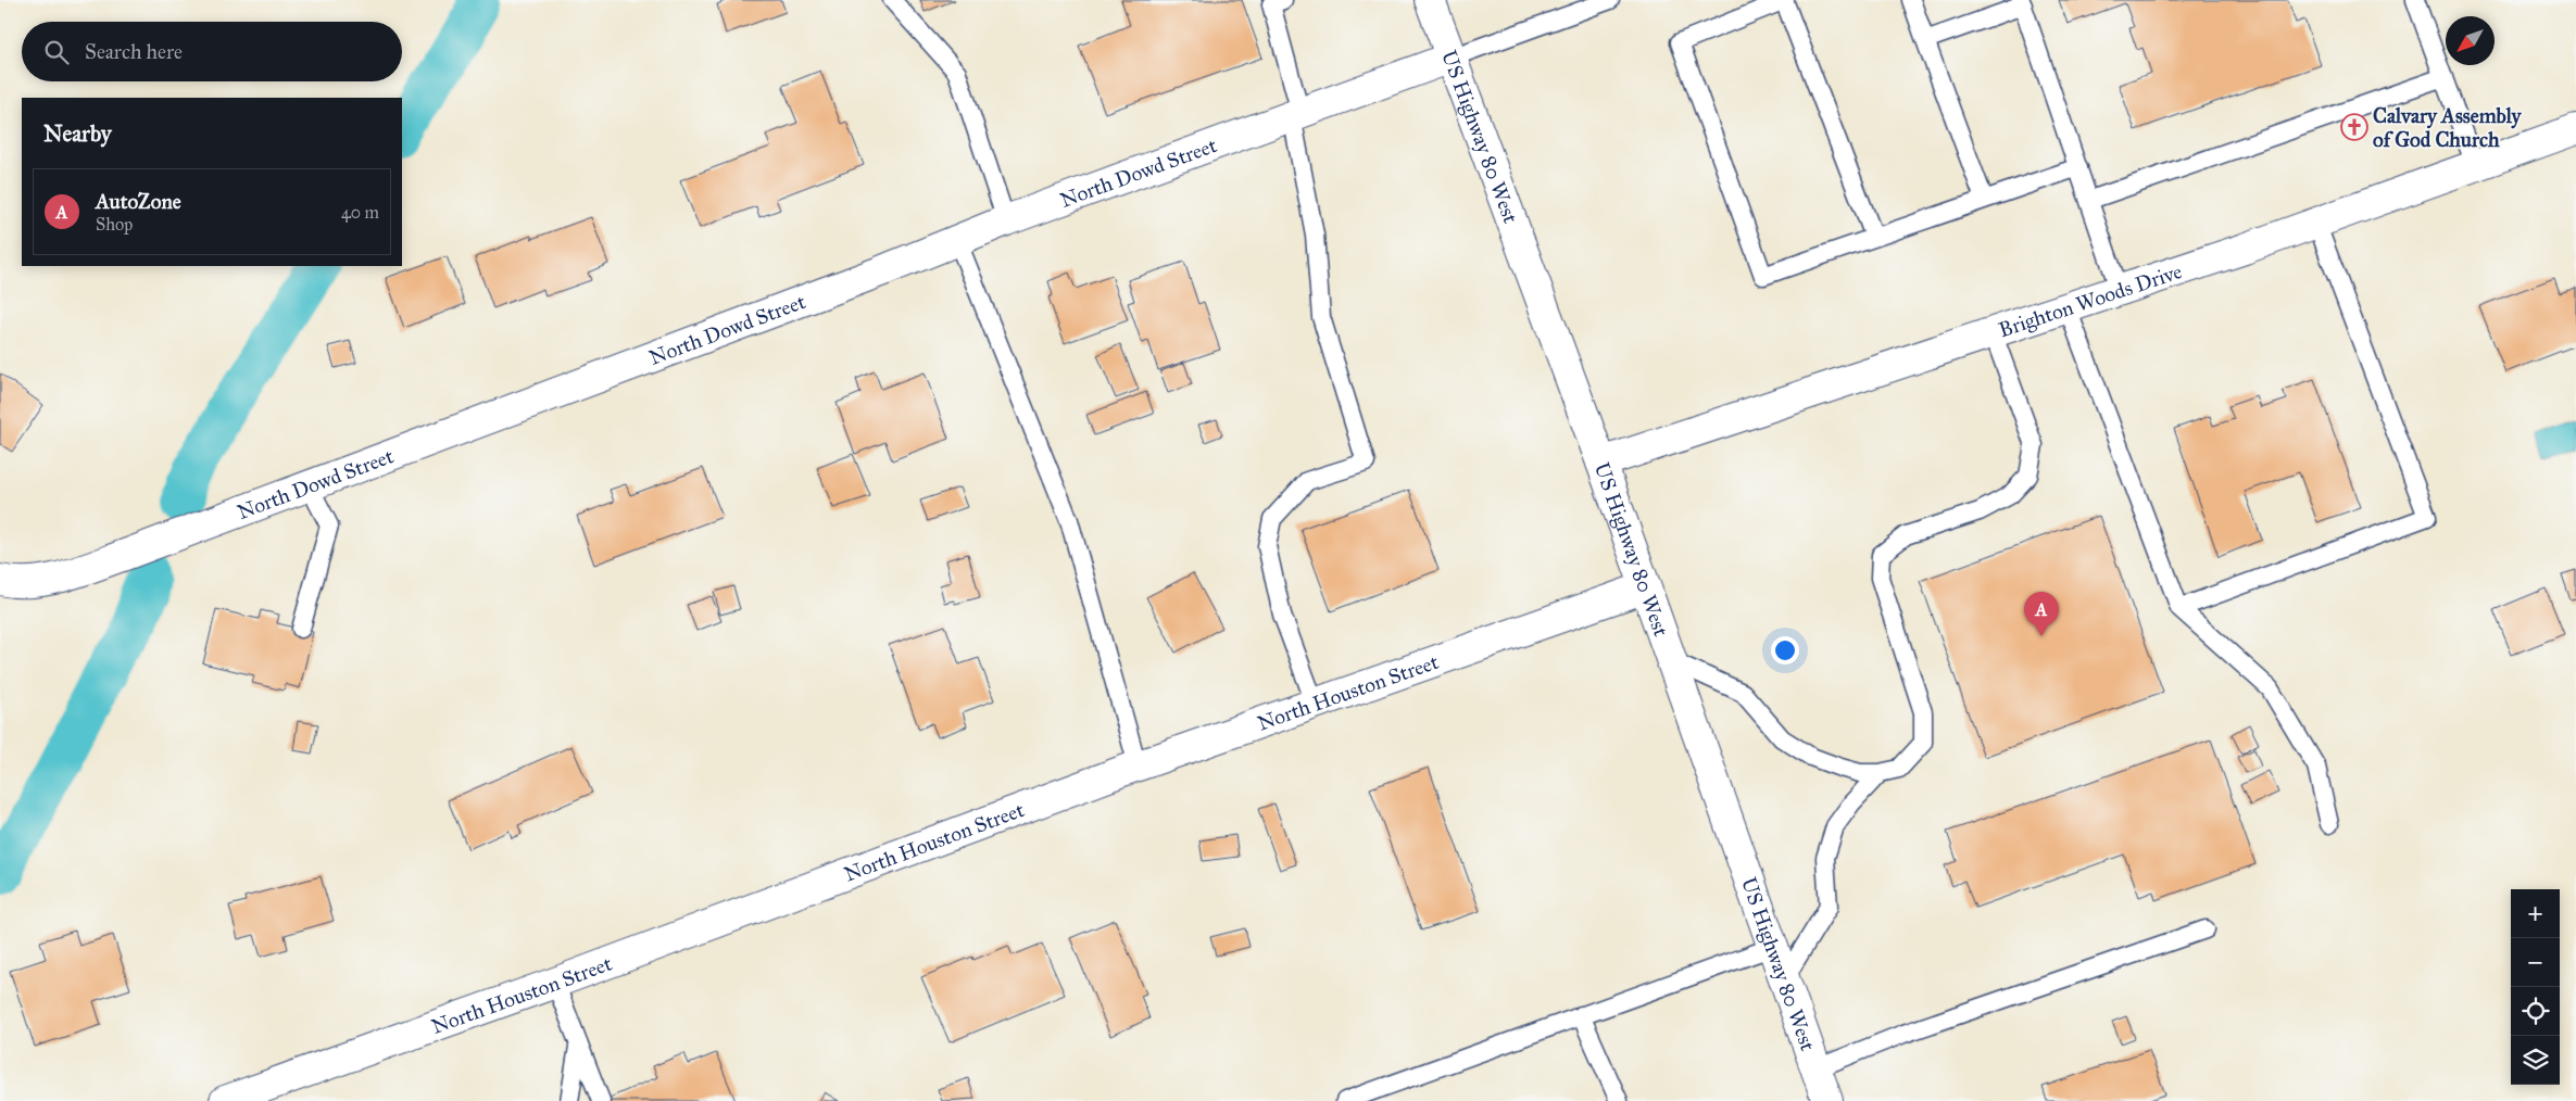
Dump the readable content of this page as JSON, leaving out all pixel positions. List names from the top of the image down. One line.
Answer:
{"streets":{"street":["US Highway 80 West","North Dowd Street","Brighton Woods Drive","North Houston Street"]},"crossings":[["US Highway 80 West","North Dowd Street"],["US Highway 80 West","Brighton Woods Drive"],["US Highway 80 West","North Houston Street"]],"places":{"church":["Calvary Assembly of God Church"]},"north":"bottom left","page":{"search":"Search here","heading":"Nearby","list":[{"mark":"A","name":"AutoZone","note":"Shop","value":"40 m"}],"pins":"A","map_buttons":["+","−"]}}
